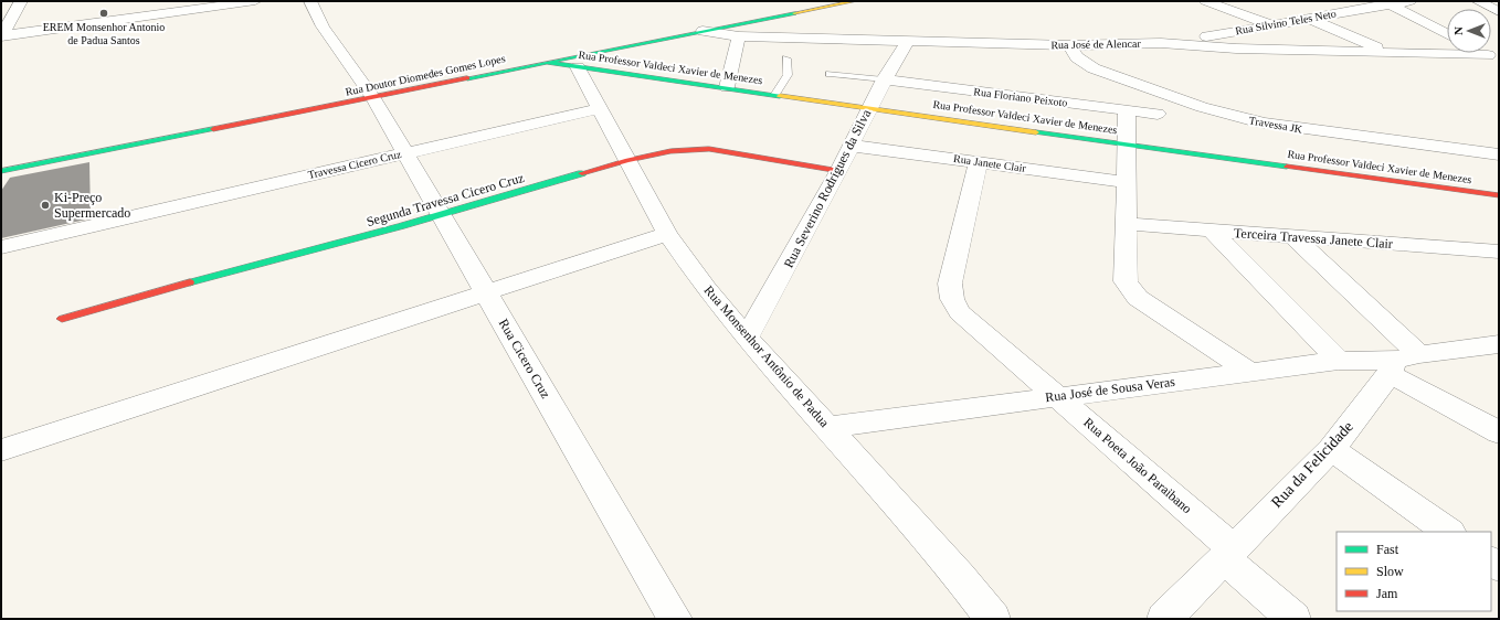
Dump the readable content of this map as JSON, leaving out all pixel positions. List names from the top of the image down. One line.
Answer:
{"streets":{"street":["Rua Silvino Teles Neto","Rua José de Alencar","Rua Professor Valdeci Xavier de Menezes","Rua Doutor Diomedes Gomes Lopes","Rua Floriano Peixoto","Travessa JK","Rua Janete Clair","Travessa Cicero Cruz","Rua Severino Rodrigues da Silva","Segunda Travessa Cicero Cruz","Terceira Travessa Janete Clair","Rua Monsenhor Antônio de Padua","Rua Cicero Cruz","Rua José de Sousa Veras","Rua da Felicidade","Rua Poeta João Paraibano"]},"crossings":[["Rua Silvino Teles Neto","Rua José de Alencar"],["Rua José de Alencar","Rua Doutor Diomedes Gomes Lopes"],["Rua José de Alencar","Travessa JK"],["Rua José de Alencar","Rua Severino Rodrigues da Silva"],["Rua Professor Valdeci Xavier de Menezes","Rua Doutor Diomedes Gomes Lopes"],["Rua Professor Valdeci Xavier de Menezes","Rua Severino Rodrigues da Silva"],["Rua Professor Valdeci Xavier de Menezes","Rua Monsenhor Antônio de Padua"],["Rua Doutor Diomedes Gomes Lopes","Rua Cicero Cruz"],["Rua Floriano Peixoto","Rua Severino Rodrigues da Silva"],["Rua Janete Clair","Rua Severino Rodrigues da Silva"],["Rua Janete Clair","Rua Poeta João Paraibano"],["Travessa Cicero Cruz","Rua Monsenhor Antônio de Padua"],["Travessa Cicero Cruz","Rua Cicero Cruz"],["Rua Severino Rodrigues da Silva","Segunda Travessa Cicero Cruz"],["Rua Severino Rodrigues da Silva","Rua Monsenhor Antônio de Padua"],["Segunda Travessa Cicero Cruz","Rua Monsenhor Antônio de Padua"],["Segunda Travessa Cicero Cruz","Rua Cicero Cruz"],["Rua Monsenhor Antônio de Padua","Rua José de Sousa Veras"],["Rua José de Sousa Veras","Rua da Felicidade"],["Rua José de Sousa Veras","Rua Poeta João Paraibano"],["Rua da Felicidade","Rua Poeta João Paraibano"]],"places":["EREM Monsenhor Antonio de Padua Santos","Ki-Preço Supermercado"],"legend":["Fast","Slow","Jam"],"north":"left"}
